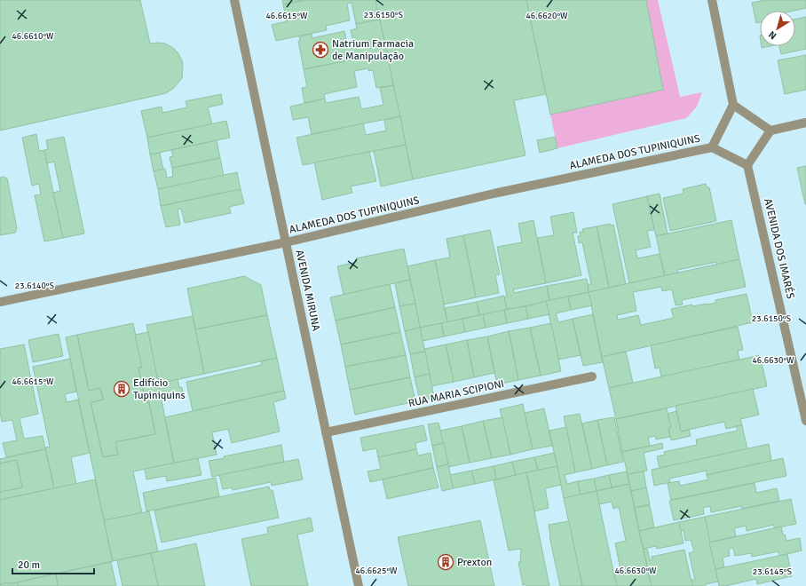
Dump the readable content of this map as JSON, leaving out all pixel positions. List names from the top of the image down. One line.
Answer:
{"streets":{"street":["ALAMEDA DOS TUPINIQUINS","AVENIDA DOS IMARÉS","AVENIDA MIRUNA","RUA MARIA SCIPIONI"]},"crossings":[["ALAMEDA DOS TUPINIQUINS","AVENIDA MIRUNA"],["AVENIDA MIRUNA","RUA MARIA SCIPIONI"]],"places":{"pharmacy":["Natrium Farmacia de Manipulação"],"building":["Edifício Tupiniquins","Prexton"]},"scale_bar":"20 m","north":"bottom left","coordinates":["23.6150°S","46.6615°W","46.6620°W","46.6610°W","23.6140°S","46.6630°W","46.6625°W","23.6145°S"]}
